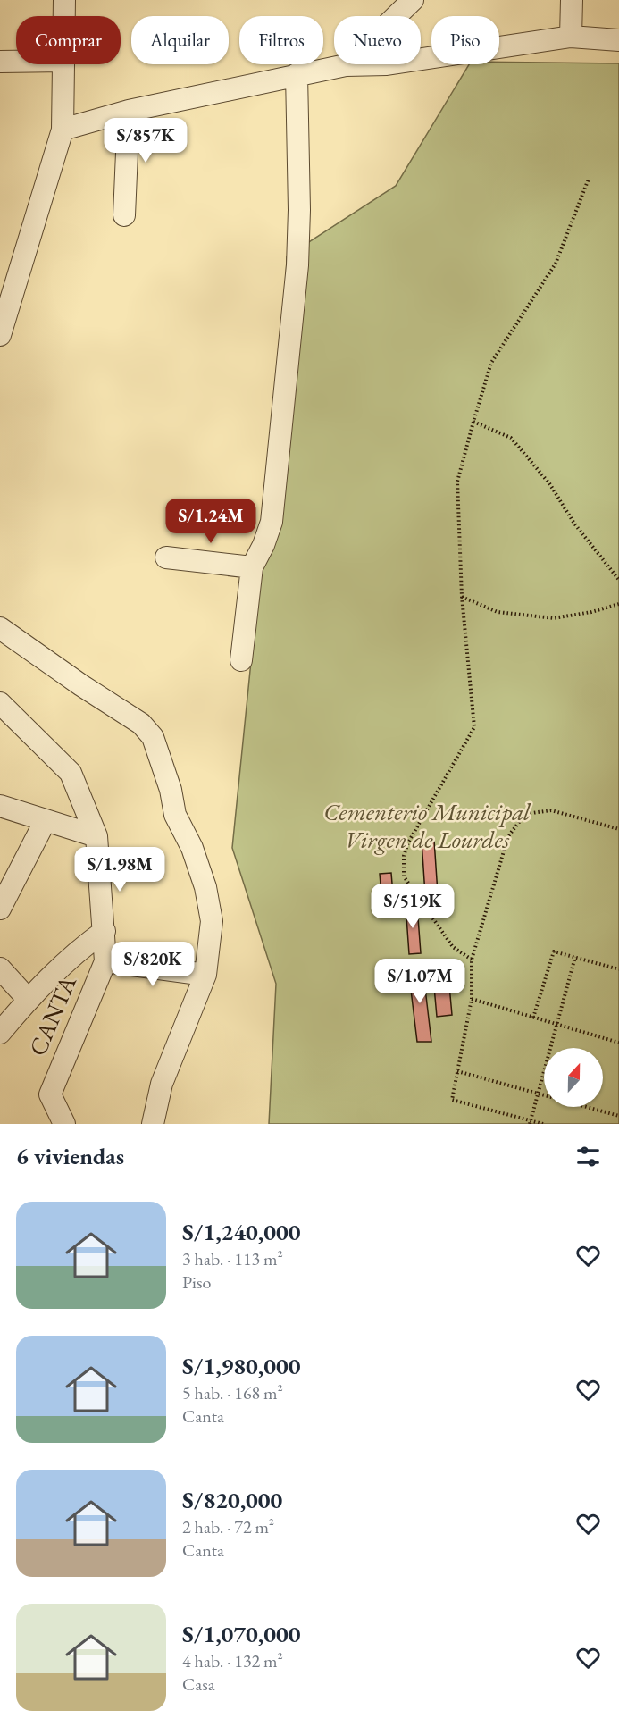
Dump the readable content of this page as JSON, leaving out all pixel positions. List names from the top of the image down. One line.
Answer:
{"streets":{"street":["CANTA"]},"parks":["Cementerio Municipal Virgen de Lourdes"],"north":"top","page":{"chip":["Comprar","Alquilar","Filtros","Nuevo","Piso"],"price":["S/857K","S/1.24M","S/1.98M","S/519K","S/820K","S/1.07M"],"heading":"6 viviendas","list":[{"name":"S/1,240,000","note":"3 hab. · 113 m² · Piso"},{"name":"S/1,980,000","note":"5 hab. · 168 m² · Canta"},{"name":"S/820,000","note":"2 hab. · 72 m² · Canta"},{"name":"S/1,070,000","note":"4 hab. · 132 m² · Casa"}]}}
